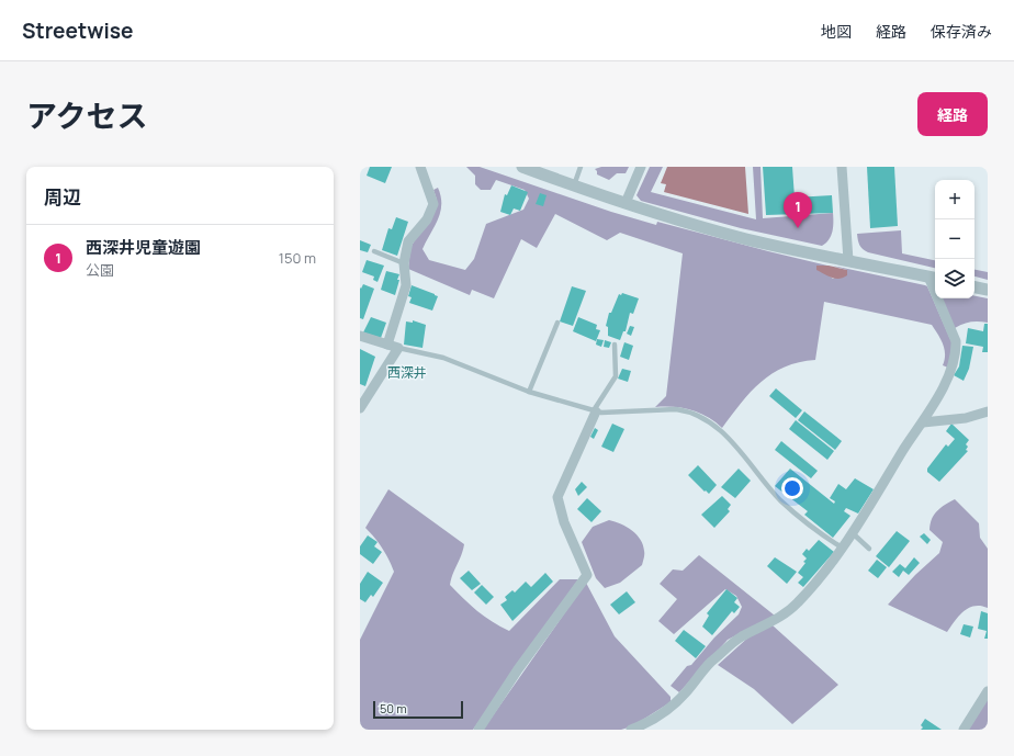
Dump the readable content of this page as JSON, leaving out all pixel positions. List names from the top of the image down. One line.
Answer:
{"districts":["西深井"],"scale_bar":"50 m","page":{"header":"Streetwise","nav":["地図","経路","保存済み"],"title":"アクセス","buttons":"経路","heading":"周辺","map_buttons":["+","−"],"pins":"1","list":[{"mark":"1","name":"西深井児童遊園","note":"公園","value":"150 m"}],"scale":"50 m"}}
